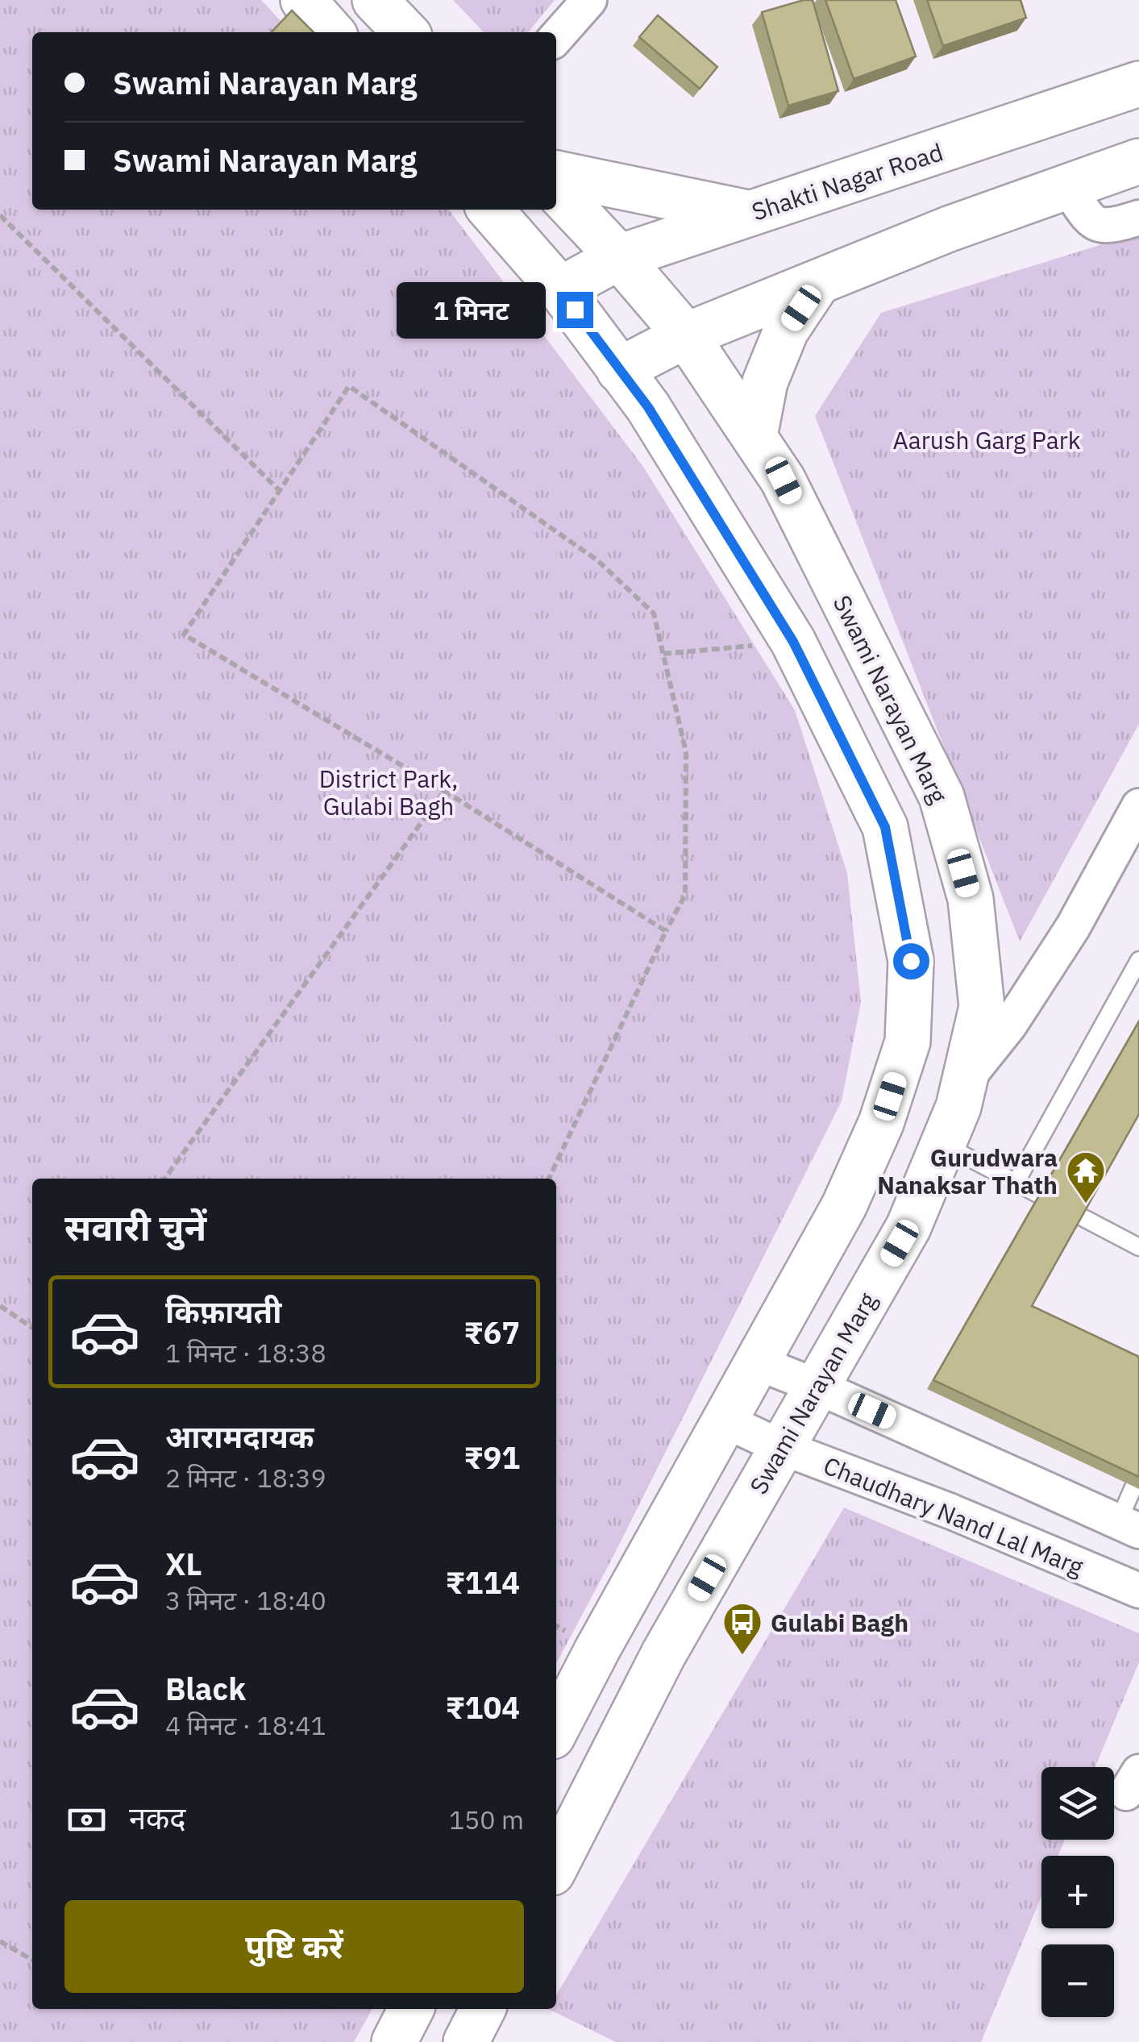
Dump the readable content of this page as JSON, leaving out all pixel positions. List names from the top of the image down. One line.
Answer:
{"streets":{"main road":["Shakti Nagar Road","Swami Narayan Marg"],"street":["Chaudhary Nand Lal Marg"]},"crossings":[["Shakti Nagar Road","Swami Narayan Marg"],["Swami Narayan Marg","Chaudhary Nand Lal Marg"]],"parks":["Aarush Garg Park","District Park, Gulabi Bagh"],"places":{"temple":["Gurudwara Nanaksar Thath"],"bus stop":["Gulabi Bagh"]},"page":{"banner":["Swami Narayan Marg","Swami Narayan Marg"],"bubble":"1 मिनट","heading":"सवारी चुनें","list":[{"name":"किफ़ायती","note":"1 मिनट · 18:38","value":"₹67"},{"name":"आरामदायक","note":"2 मिनट · 18:39","value":"₹91"},{"name":"XL","note":"3 मिनट · 18:40","value":"₹114"},{"name":"Black","note":"4 मिनट · 18:41","value":"₹104"}],"map_buttons":["+","−"],"pay":["नकद","150 m"],"buttons":"पुष्टि करें"}}
